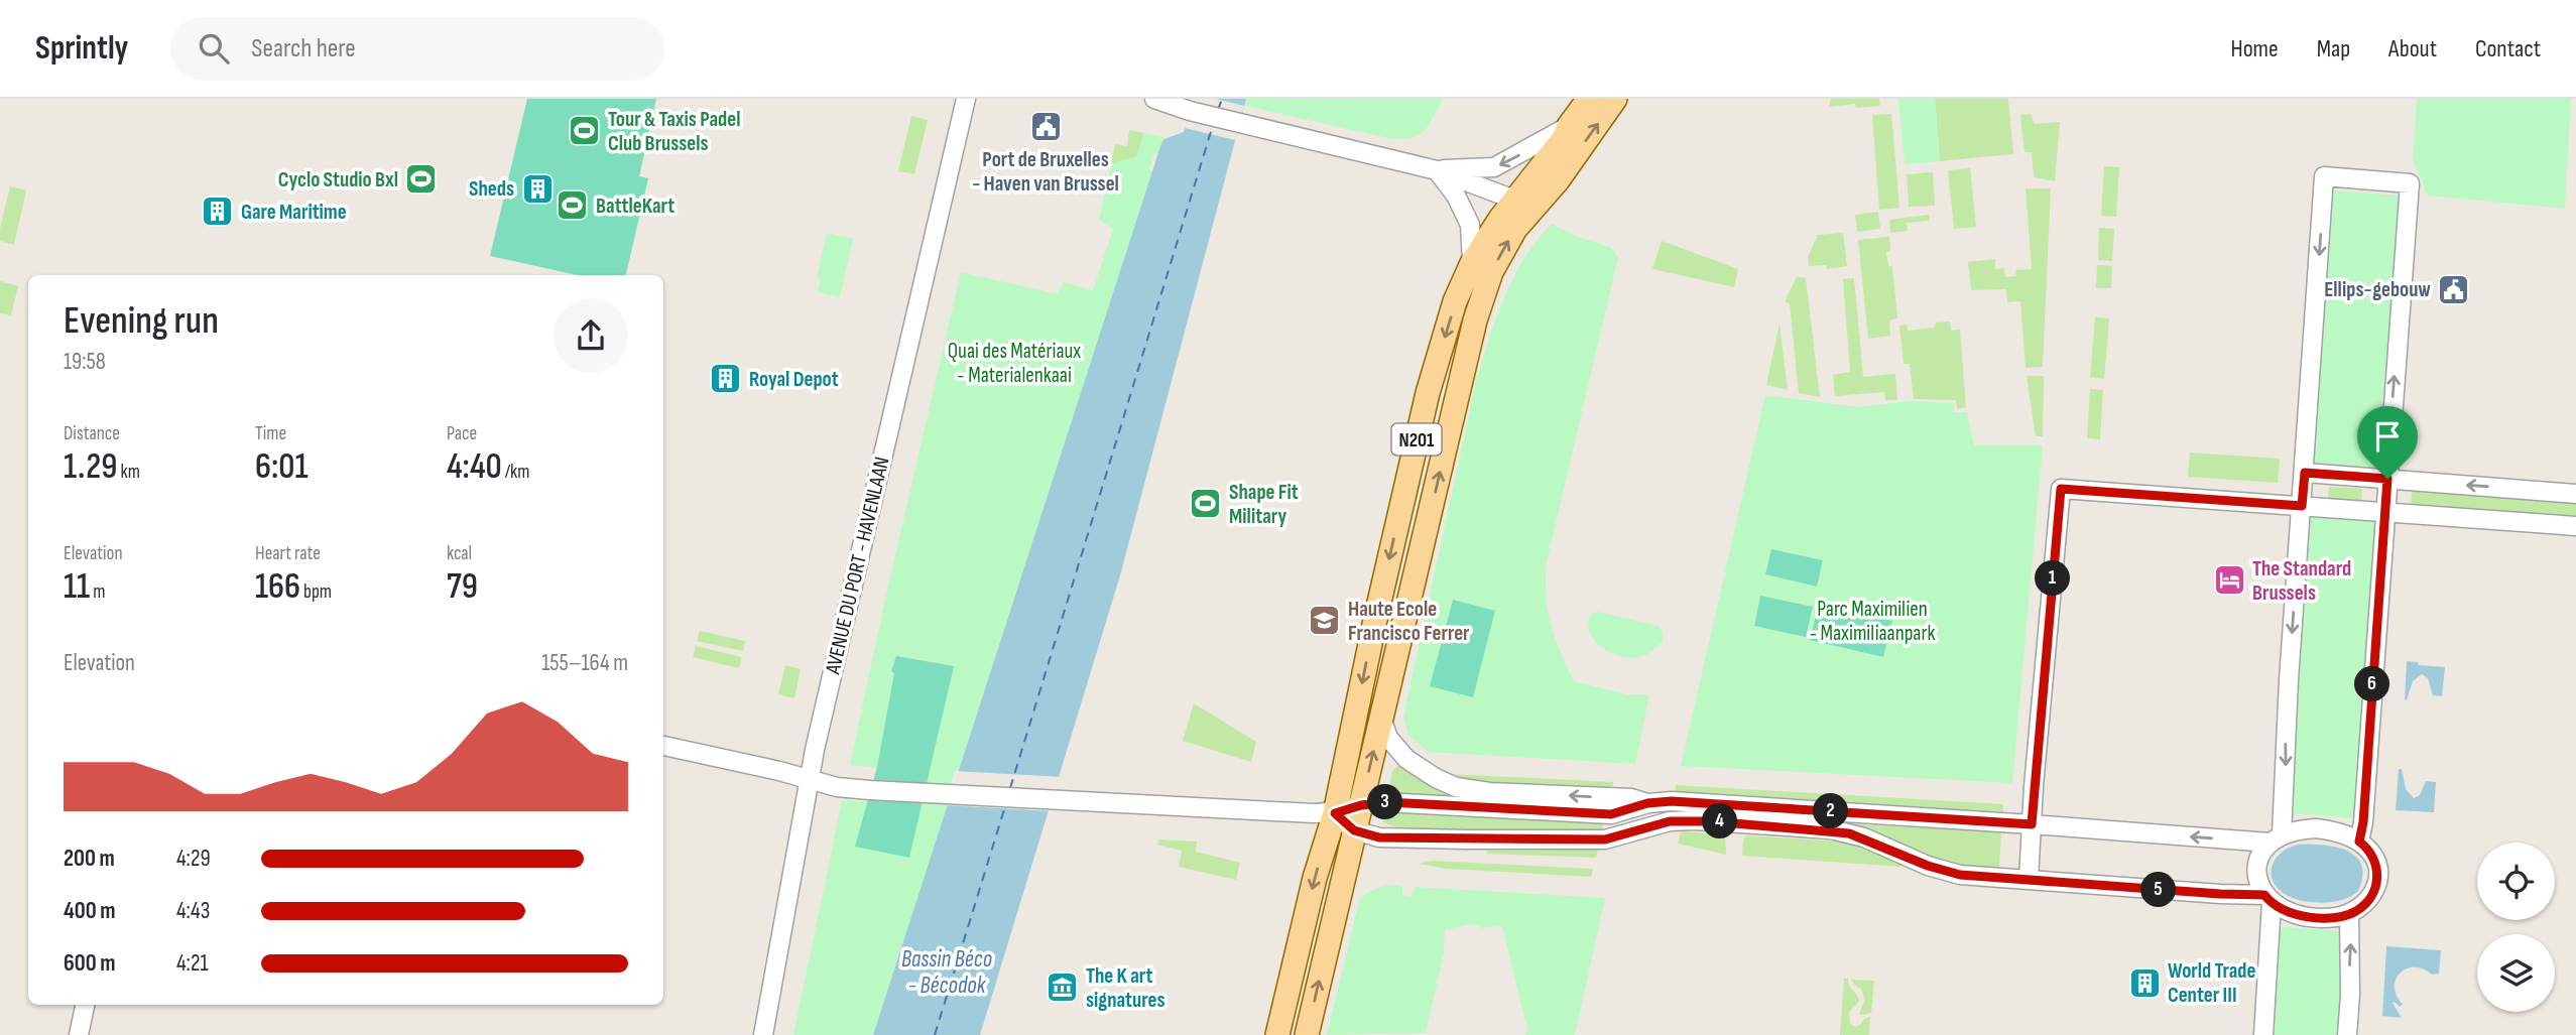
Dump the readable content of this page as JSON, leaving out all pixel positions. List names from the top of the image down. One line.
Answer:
{"streets":{"main road":["N201"],"street":["AVENUE DU PORT - HAVENLAAN"]},"water":["Bassin Béco - Bécodok"],"parks":["Quai des Matériaux - Materialenkaai","Parc Maximilien - Maximiliaanpark"],"places":{"public building":["Port de Bruxelles - Haven van Brussel","Ellips-gebouw"],"sports":["Tour & Taxis Padel Club Brussels","Cyclo Studio Bxl","BattleKart","Shape Fit Military"],"building":["Sheds","Gare Maritime","Royal Depot","World Trade Center III"],"hotel":["The Standard Brussels"],"school or university":["Haute Ecole Francisco Ferrer"],"museum":["The K art signatures"]},"page":{"header":"Sprintly","search":"Search here","nav":["Home","Map","About","Contact"],"heading":["Evening run","19:58"],"stats":[["Distance","1.29 km"],["Time","6:01"],["Pace","4:40 /km"],["Elevation","11 m"],["Heart rate","166 bpm"],["kcal","79"]],"pins":["1","6","3","2","4","5"],"chart":["Elevation","155–164 m"],"list":[{"name":"200 m","note":"4:29"},{"name":"400 m","note":"4:43"},{"name":"600 m","note":"4:21"}]}}
